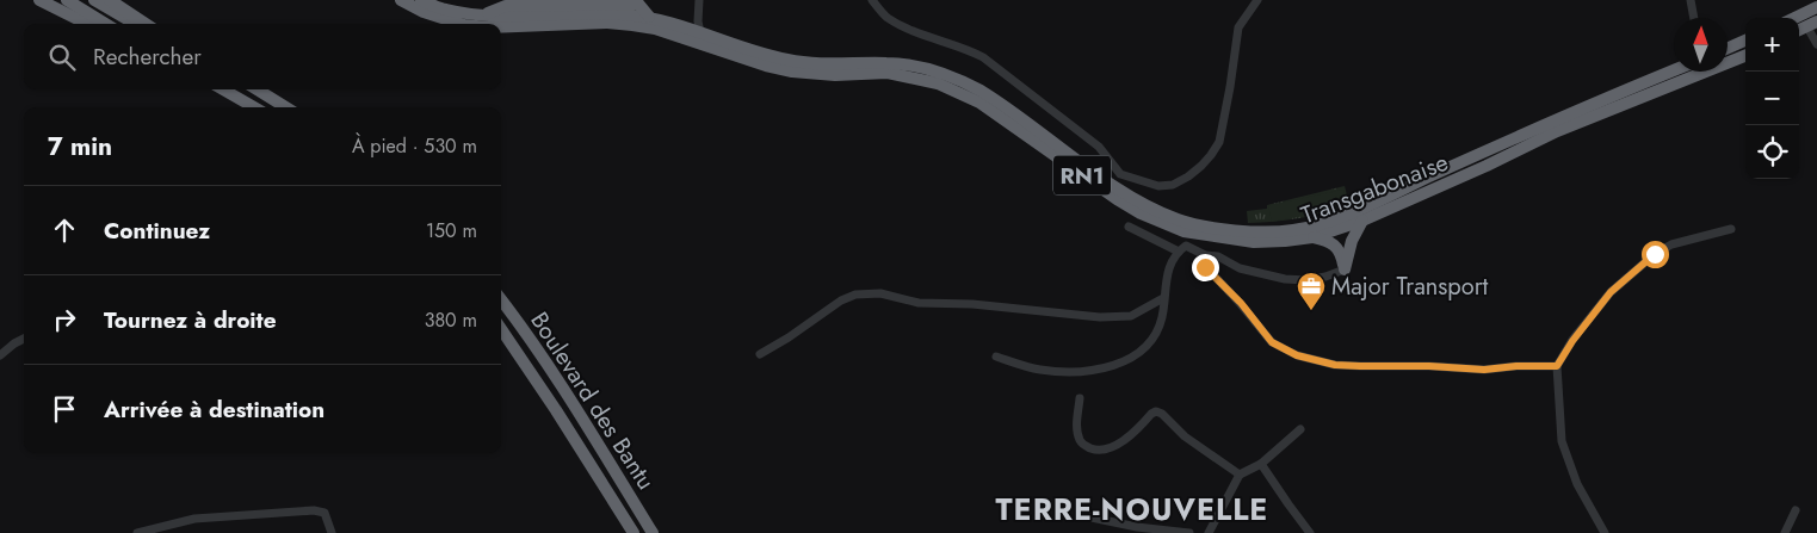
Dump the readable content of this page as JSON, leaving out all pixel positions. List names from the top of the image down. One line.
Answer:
{"streets":{"highway":["RN1","Transgabonaise","Boulevard des Bantu"]},"districts":["TERRE-NOUVELLE"],"places":{"office":["Major Transport"]},"north":"top","page":{"map_buttons":["+","−"],"search":"Rechercher","heading":["7 min","À pied · 530 m"],"list":[["Continuez","150 m"],["Tournez à droite","380 m"],"Arrivée à destination"]}}
